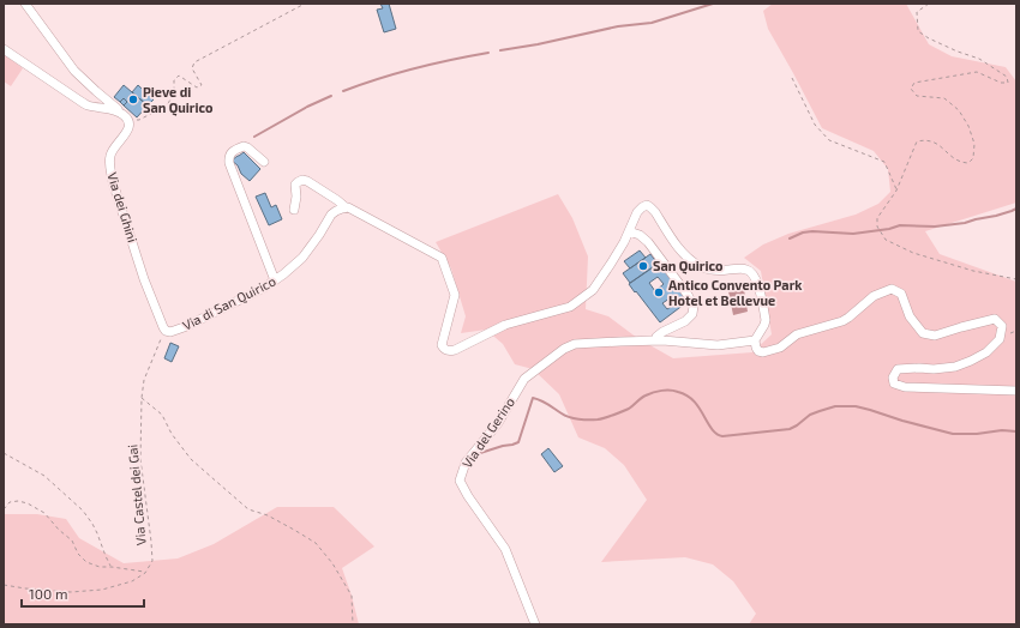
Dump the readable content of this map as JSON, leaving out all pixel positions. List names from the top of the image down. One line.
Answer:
{"streets":{"street":["Via dei Ghini","Via di San Quirico","Via del Gerino"],"path":["Via Castel dei Gai"]},"crossings":[["Via dei Ghini","Via di San Quirico"],["Via dei Ghini","Via Castel dei Gai"],["Via di San Quirico","Via Castel dei Gai"]],"places":["Pieve di San Quirico","San Quirico","Antico Convento Park Hotel et Bellevue"],"scale_bar":"100 m"}
